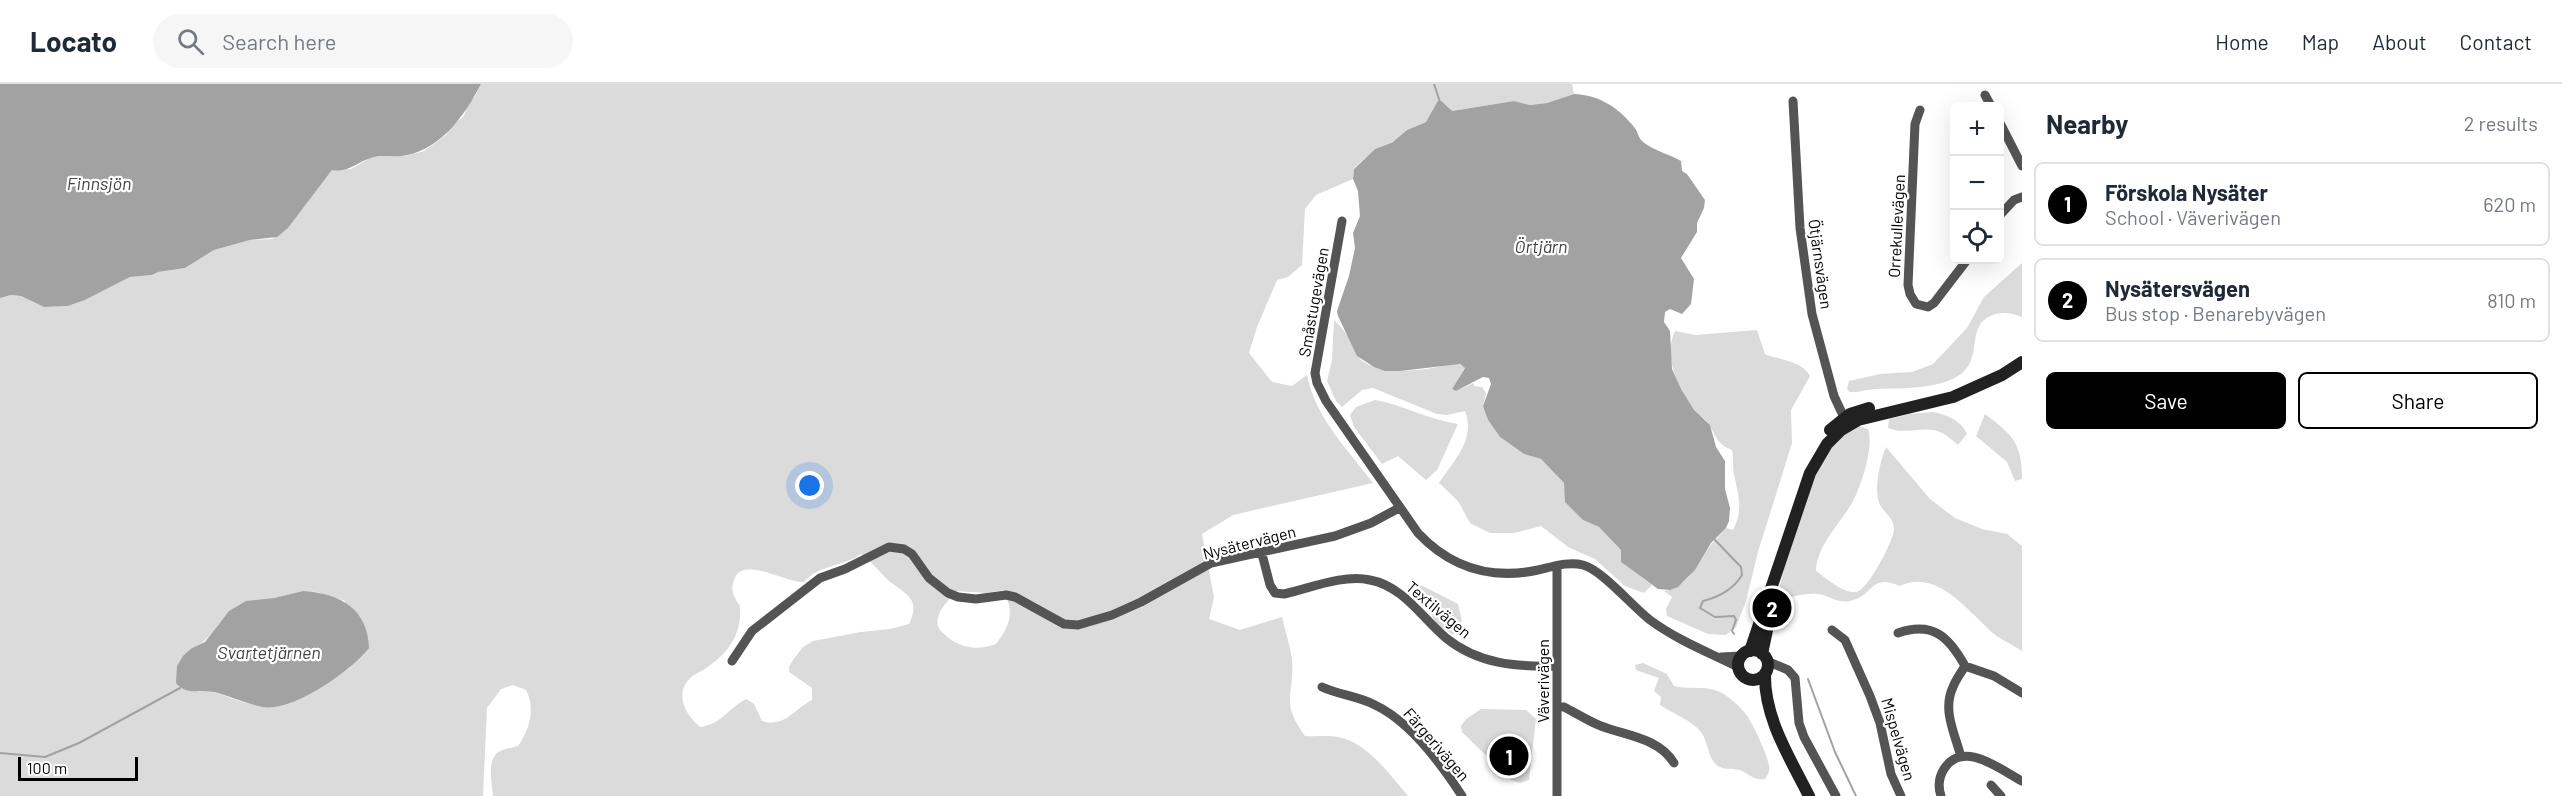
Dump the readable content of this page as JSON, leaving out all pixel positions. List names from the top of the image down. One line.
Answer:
{"streets":{"street":["Orrekullevägen","Ötjärnsvägen","Småstugevägen","Nysätervägen","Textilvägen","Väverivägen","Mispelvägen","Färgerivägen"]},"crossings":[["Småstugevägen","Nysätervägen"],["Nysätervägen","Textilvägen"],["Textilvägen","Väverivägen"]],"water":["Finnsjön","Örtjärn","Svartetjärnen"],"scale_bar":"100 m","page":{"header":"Locato","search":"Search here","nav":["Home","Map","About","Contact"],"heading":["Nearby","2 results"],"map_buttons":["+","−"],"list":[{"mark":"1","name":"Förskola Nysäter","note":"School · Väverivägen","value":"620 m"},{"mark":"2","name":"Nysätersvägen","note":"Bus stop · Benarebyvägen","value":"810 m"}],"buttons":["Save","Share"],"pins":["2","1"],"scale":"100 m"}}
